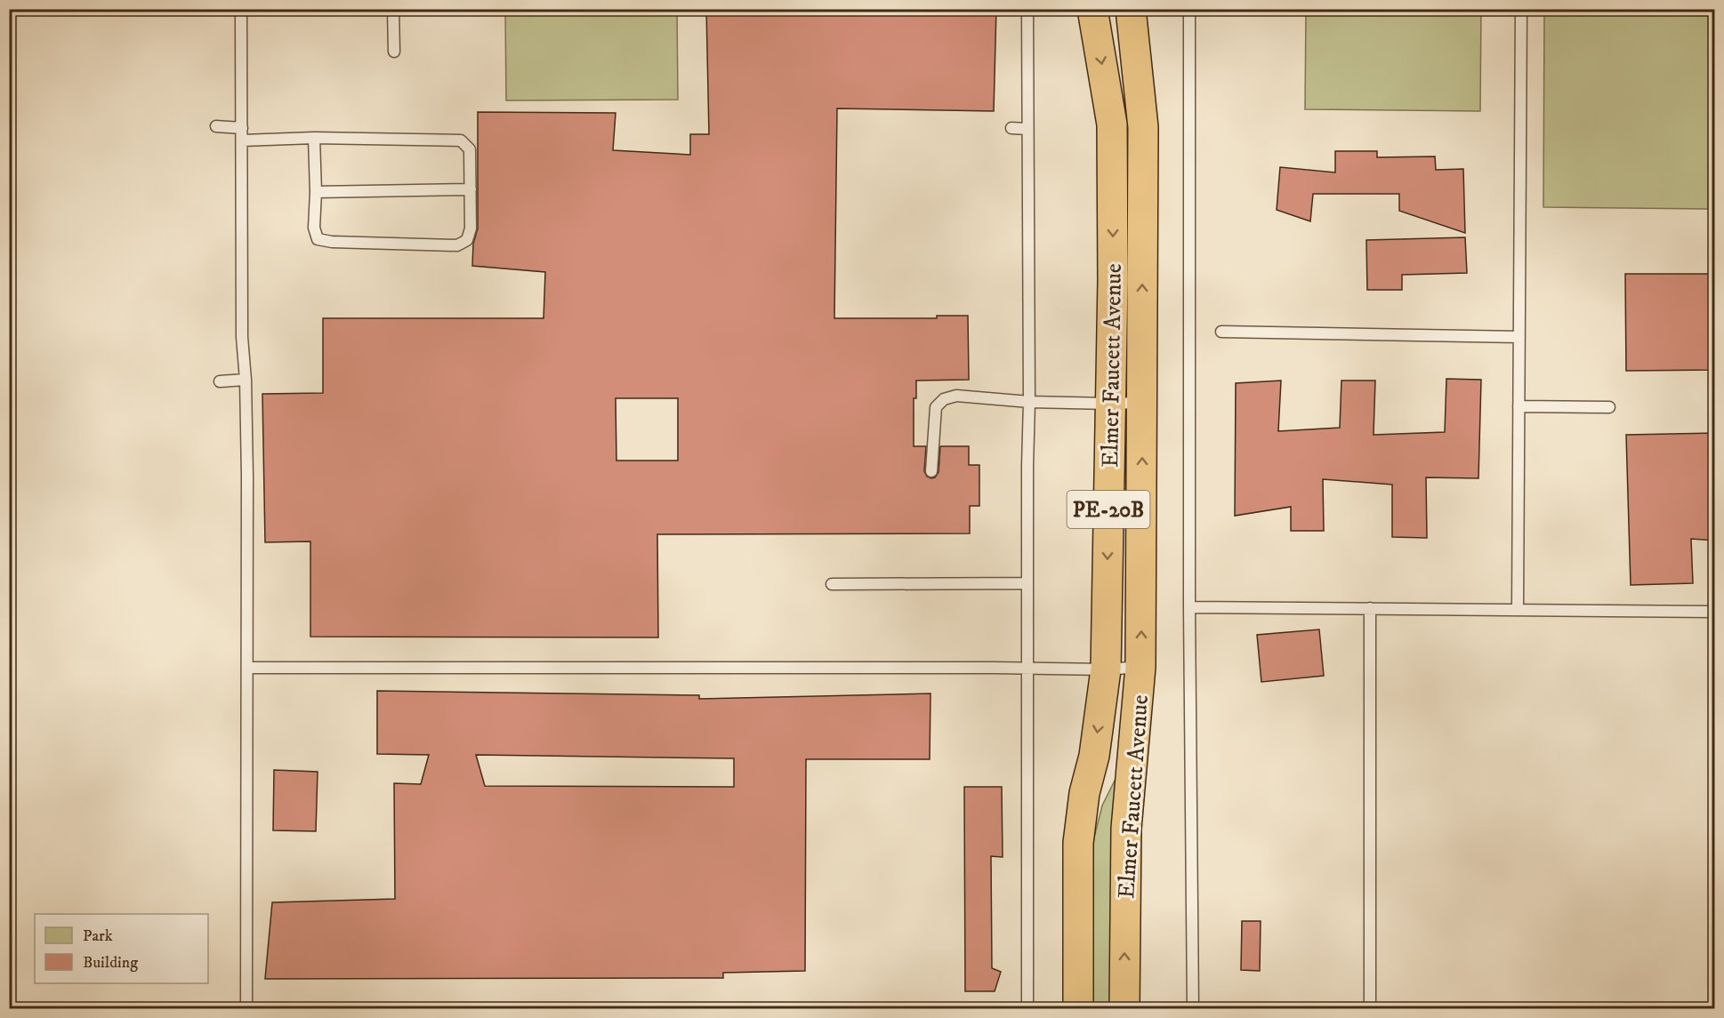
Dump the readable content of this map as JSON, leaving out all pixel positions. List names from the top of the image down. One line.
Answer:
{"streets":{"highway":["Elmer Faucett Avenue","PE-20B"]},"legend":["Park","Building"]}
